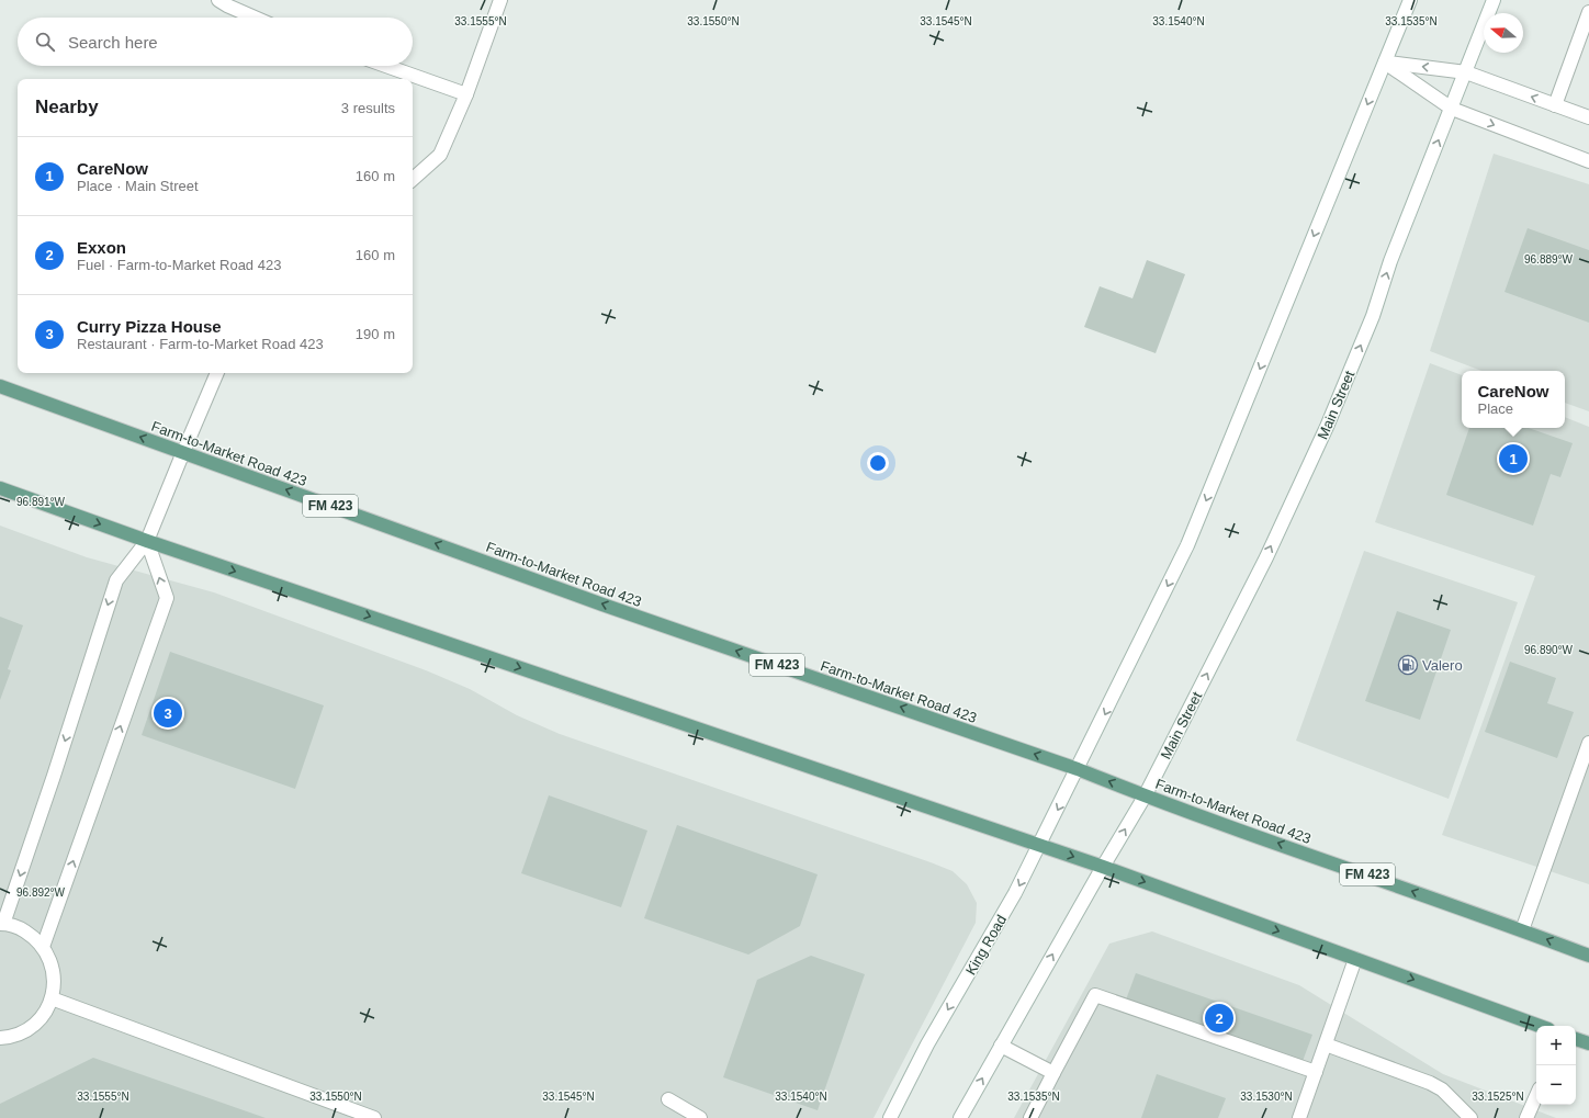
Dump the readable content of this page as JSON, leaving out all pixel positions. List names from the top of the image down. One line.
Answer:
{"streets":{"main road":["Farm-to-Market Road 423","FM 423"],"street":["Main Street","King Road"]},"crossings":[["Main Street","Farm-to-Market Road 423"],["Farm-to-Market Road 423","King Road"]],"places":{"fuel station":["Valero"]},"north":"left","page":{"search":"Search here","heading":["Nearby","3 results"],"list":[{"mark":"1","name":"CareNow","note":"Place · Main Street","value":"160 m"},{"mark":"2","name":"Exxon","note":"Fuel · Farm-to-Market Road 423","value":"160 m"},{"mark":"3","name":"Curry Pizza House","note":"Restaurant · Farm-to-Market Road 423","value":"190 m"}],"popup":["CareNow","Place"],"pins":["1","3","2"],"map_buttons":["+","−"]},"coordinates":["33.1555°N","33.1550°N","33.1545°N","33.1540°N","33.1535°N","96.889°W","96.891°W","96.890°W","96.892°W","33.1530°N","33.1525°N"]}
